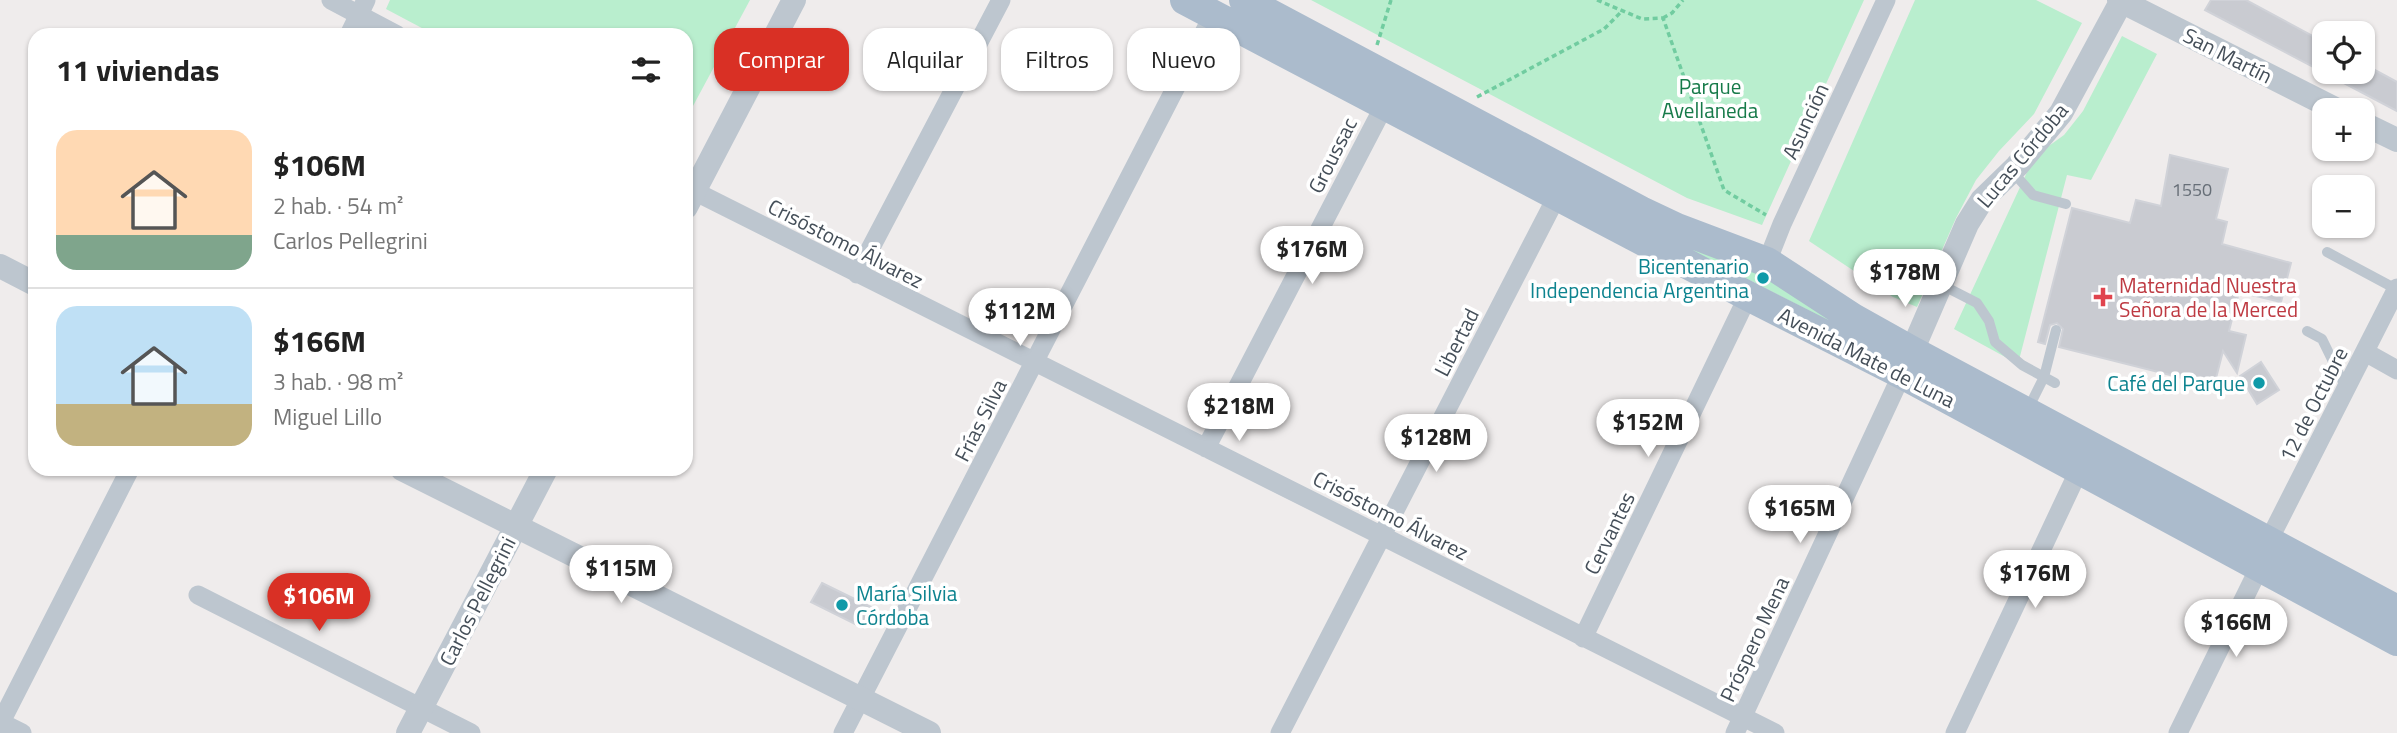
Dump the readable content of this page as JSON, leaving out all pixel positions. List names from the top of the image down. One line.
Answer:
{"streets":{"main road":["Avenida Mate de Luna"],"street":["San Martín","Asunción","Groussac","Lucas Córdoba","Crisóstomo Álvarez","Libertad","12 de Octubre","Frías Silva","Cervantes","Carlos Pellegrini","Próspero Mena"]},"crossings":[["San Martín","Lucas Córdoba"],["Asunción","Avenida Mate de Luna"],["Groussac","Crisóstomo Álvarez"],["Groussac","Avenida Mate de Luna"],["Lucas Córdoba","Avenida Mate de Luna"],["Lucas Córdoba","Próspero Mena"],["Crisóstomo Álvarez","Libertad"],["Crisóstomo Álvarez","Frías Silva"],["Crisóstomo Álvarez","Cervantes"],["Crisóstomo Álvarez","Próspero Mena"],["Libertad","Avenida Mate de Luna"],["Avenida Mate de Luna","12 de Octubre"],["Avenida Mate de Luna","Frías Silva"],["Avenida Mate de Luna","Cervantes"],["Avenida Mate de Luna","Próspero Mena"]],"parks":["Parque Avellaneda"],"places":{"other":["Bicentenario Independencia Argentina","Café del Parque","María Silvia Córdoba"],"health":["Maternidad Nuestra Señora de la Merced"]},"house_numbers":["1550"],"page":{"map_buttons":["+","−"],"chip":["Comprar","Alquilar","Filtros","Nuevo"],"heading":"11 viviendas","list":[{"name":"$106M","note":"2 hab. · 54 m² · Carlos Pellegrini"},{"name":"$166M","note":"3 hab. · 98 m² · Miguel Lillo"}],"price":["$176M","$178M","$112M","$218M","$152M","$128M","$165M","$115M","$176M","$106M","$166M"]}}
